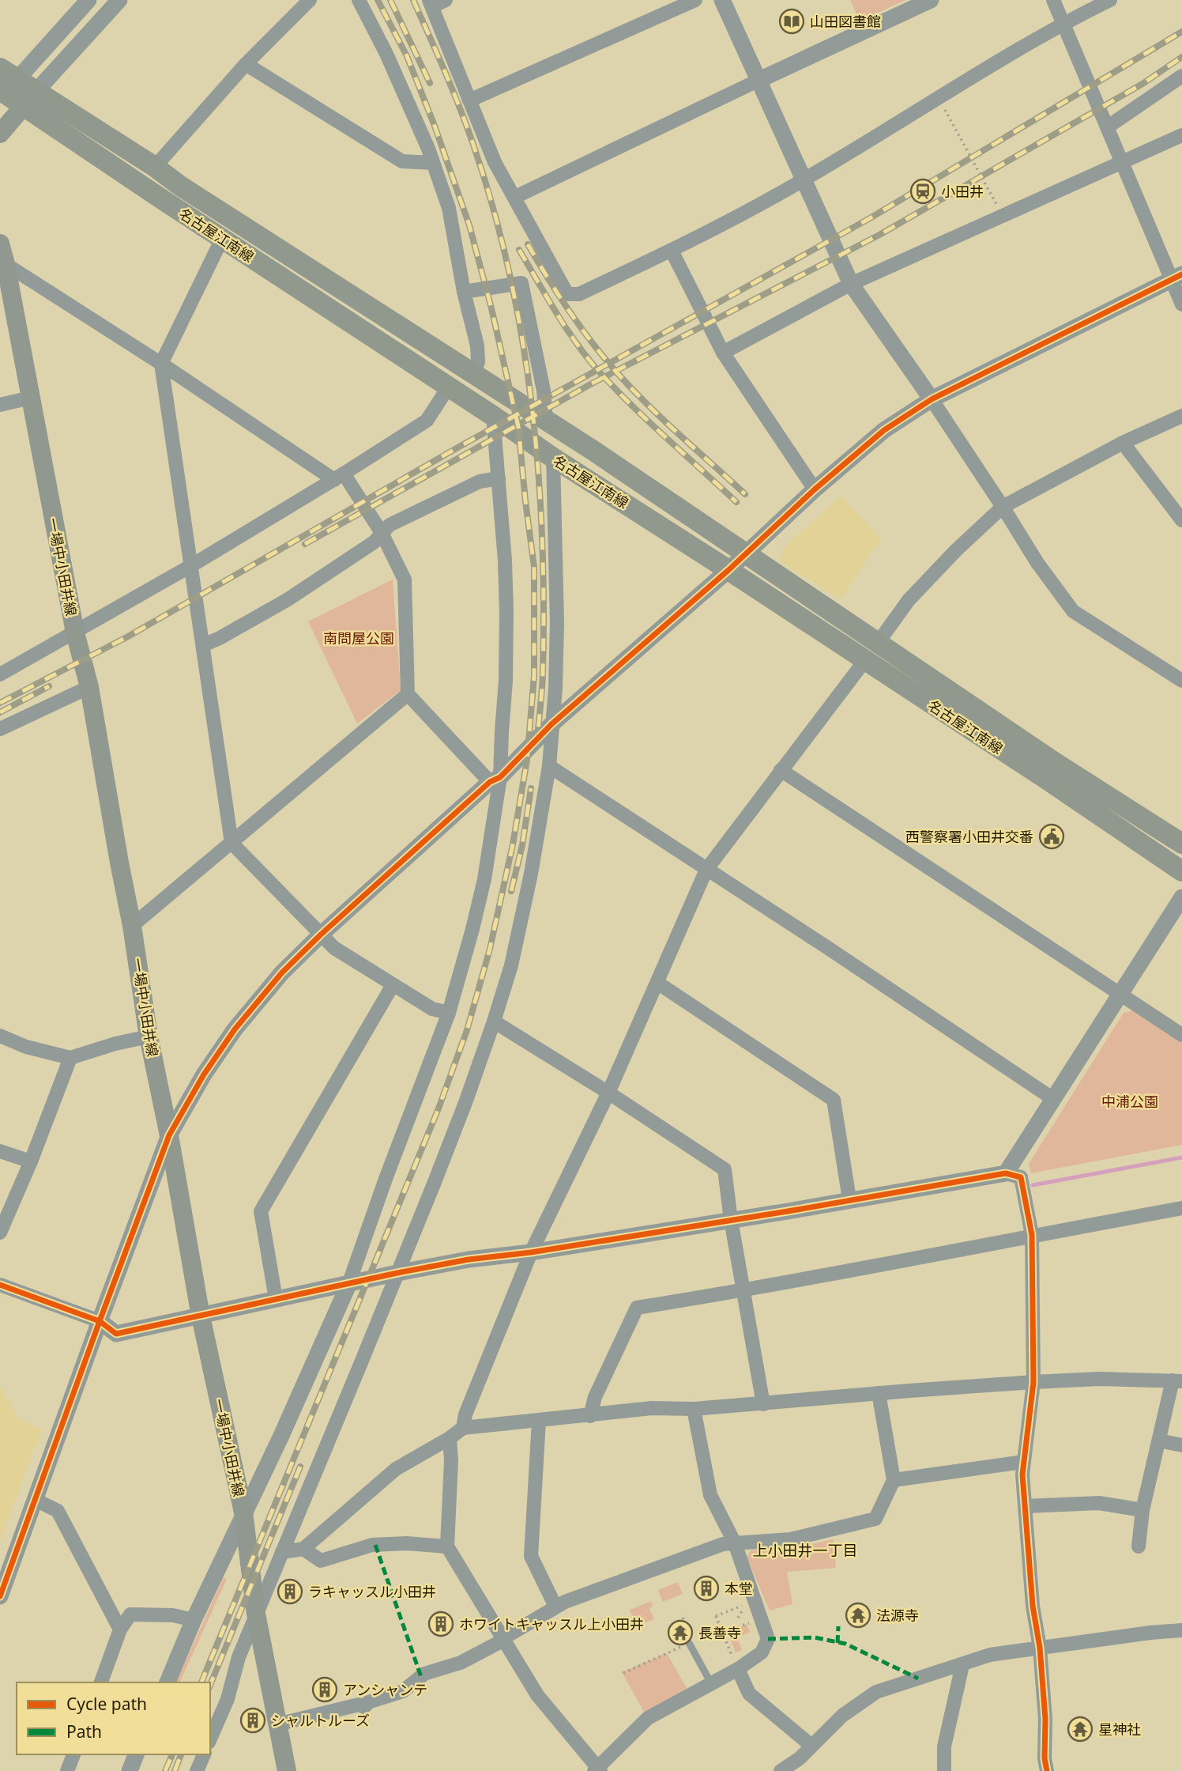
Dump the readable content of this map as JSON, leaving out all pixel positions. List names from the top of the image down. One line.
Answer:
{"streets":{"main road":["名古屋江南線","一場中小田井線"]},"districts":["上小田井一丁目"],"parks":["南問屋公園","中浦公園"],"places":{"library":["山田図書館"],"station":["小田井"],"public building":["西警察署小田井交番"],"building":["本堂","ラキャッスル小田井","ホワイトキャッスル上小田井","アンシャンテ","シャルトルーズ"],"temple":["法源寺","長善寺","星神社"]},"legend":["Cycle path","Path"]}
